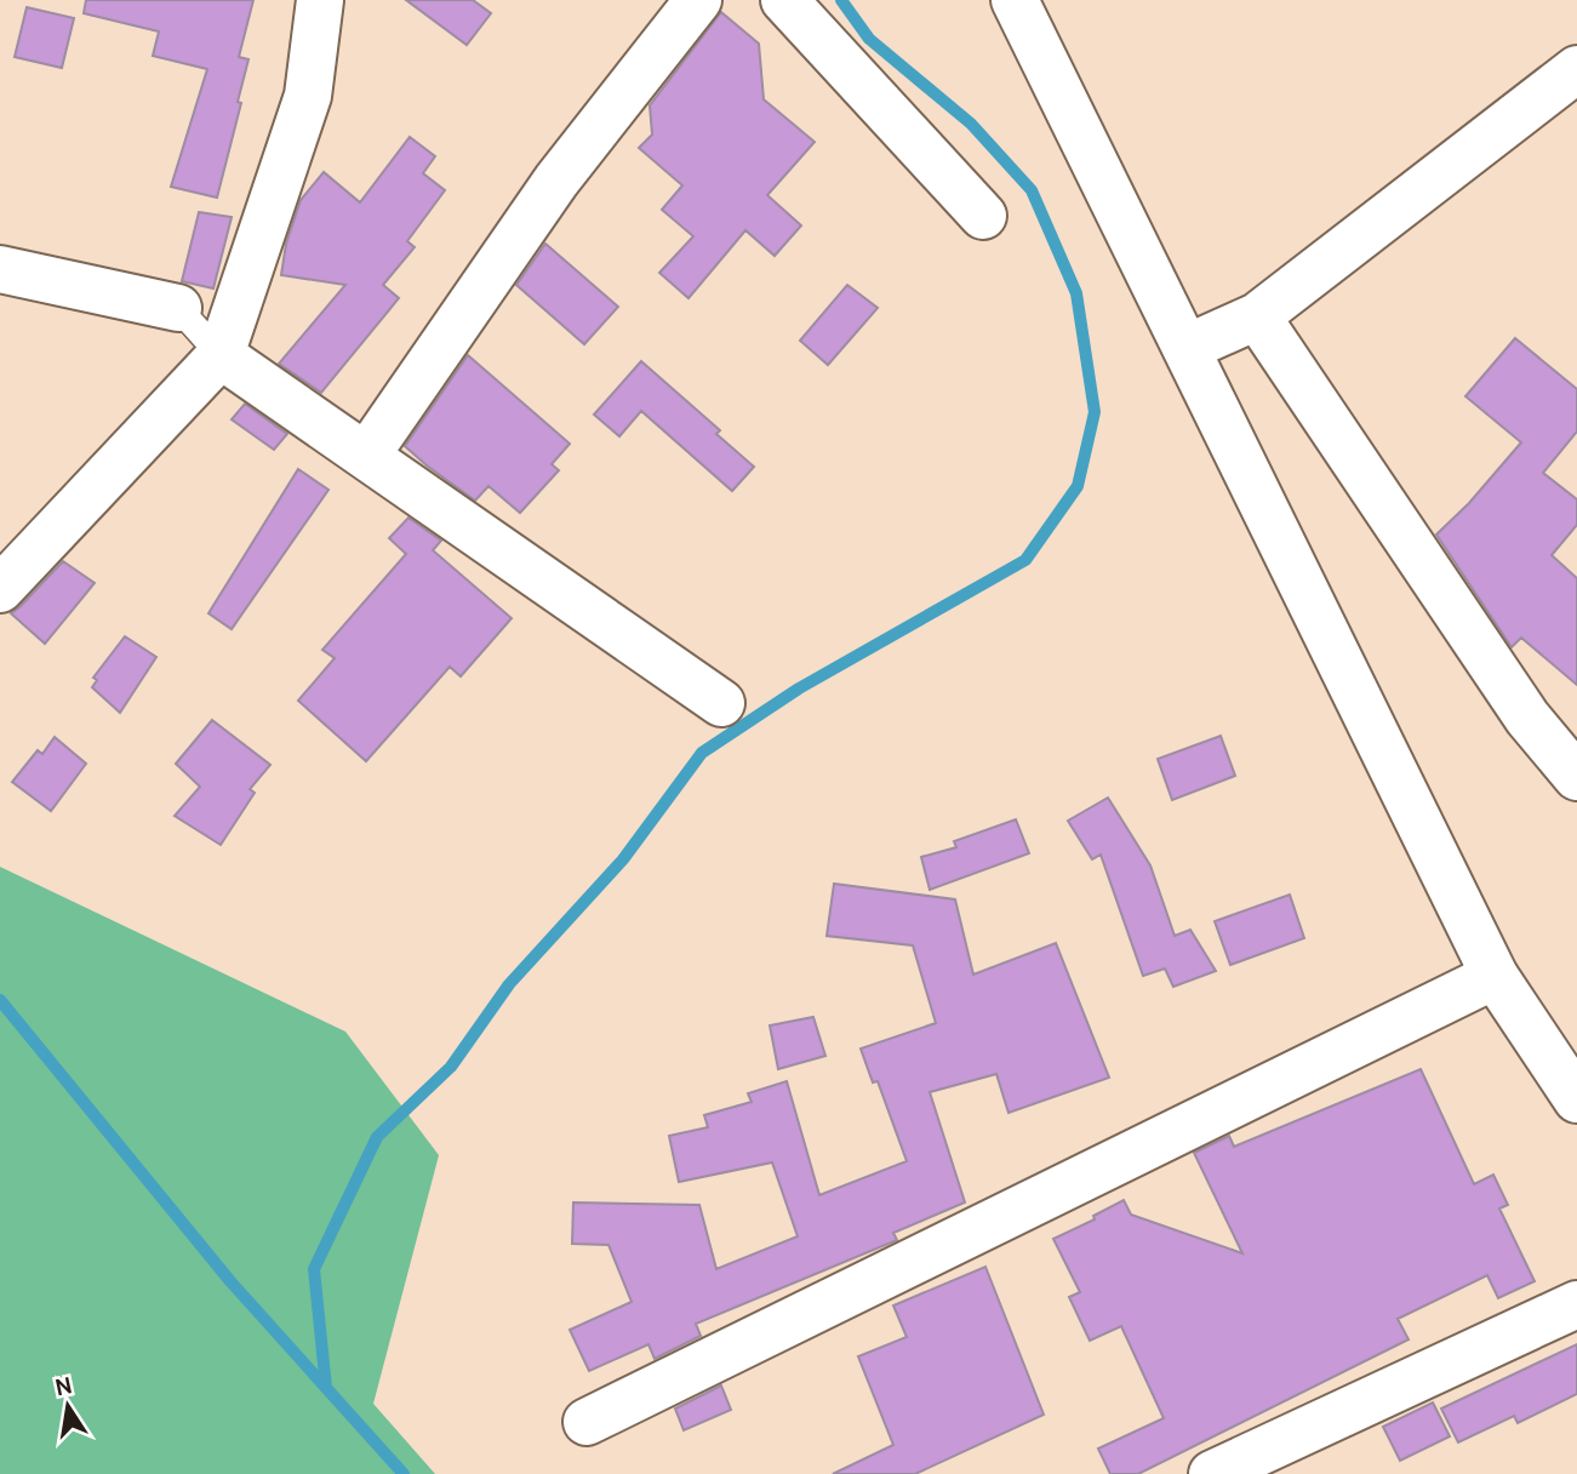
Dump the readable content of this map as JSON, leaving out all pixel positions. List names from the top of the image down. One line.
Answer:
{"north":"top"}
